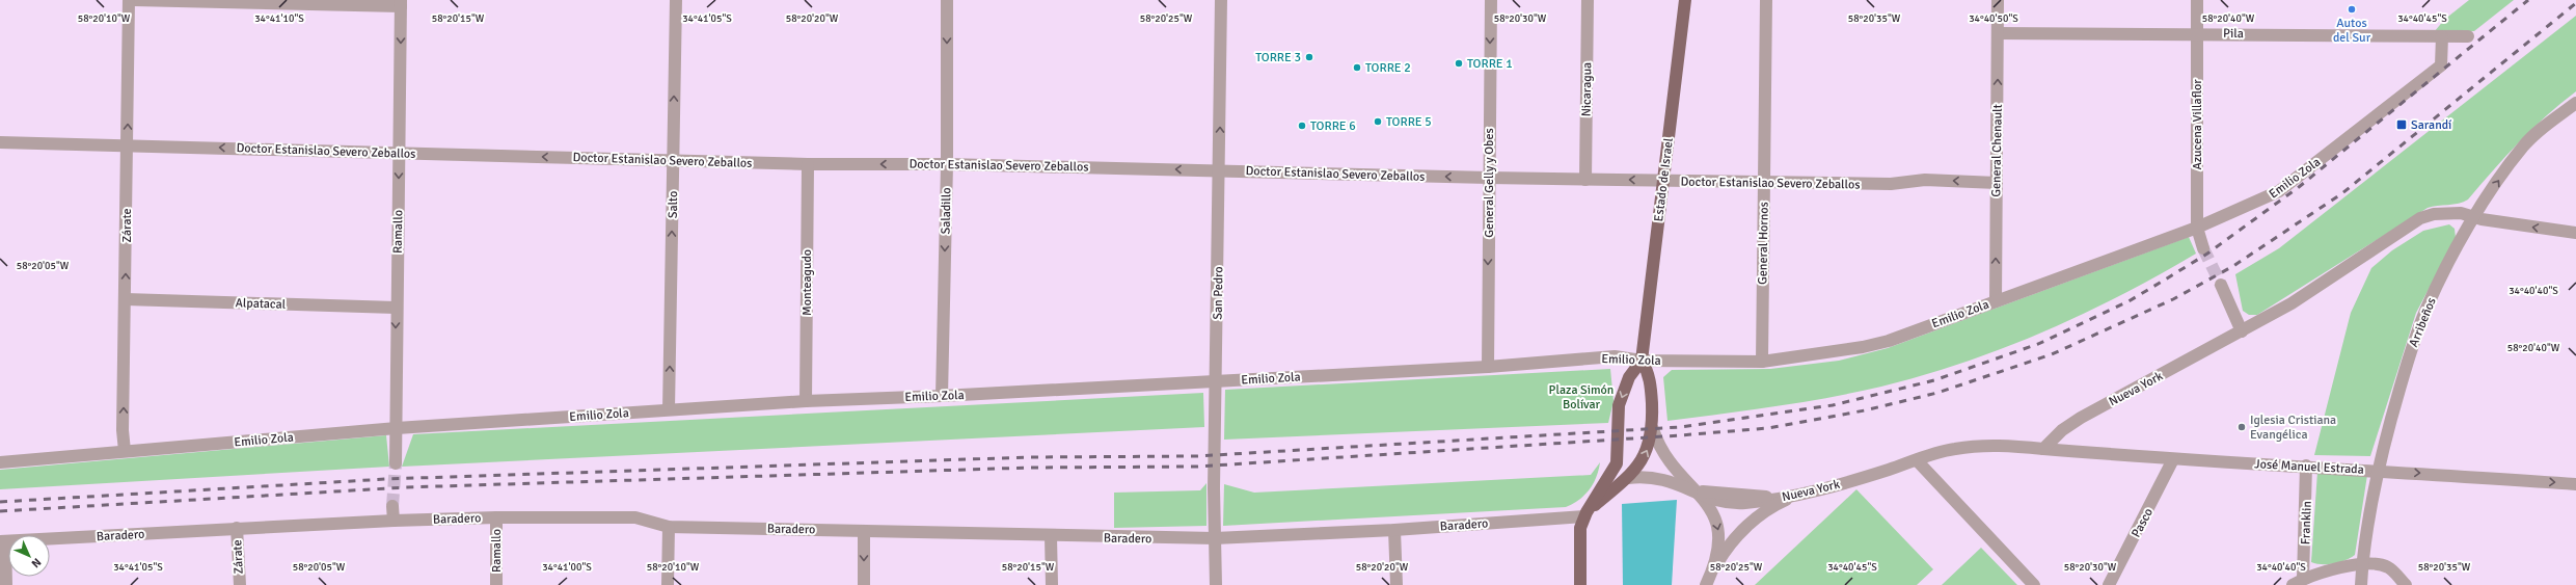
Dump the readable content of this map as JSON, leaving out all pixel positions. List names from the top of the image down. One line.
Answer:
{"streets":{"main road":["Estado de Israel"],"street":["Pila","Nicaragua","Azucena Villaflor","Doctor Estanislao Severo Zeballos","General Chenault","Emilio Zola","General Gelly y Obes","Salto","Saladillo","Zárate","Ramallo","General Hornos","Monteagudo","San Pedro","Alpatacal","Arribeños","Nueva York","José Manuel Estrada","Baradero","Pasco","Franklin"]},"crossings":[["Pila","Azucena Villaflor"],["Pila","General Chenault"],["Pila","Emilio Zola"],["Nicaragua","Doctor Estanislao Severo Zeballos"],["Azucena Villaflor","Emilio Zola"],["Doctor Estanislao Severo Zeballos","General Chenault"],["Doctor Estanislao Severo Zeballos","Estado de Israel"],["Doctor Estanislao Severo Zeballos","General Gelly y Obes"],["Doctor Estanislao Severo Zeballos","Salto"],["Doctor Estanislao Severo Zeballos","Saladillo"],["Doctor Estanislao Severo Zeballos","Zárate"],["Doctor Estanislao Severo Zeballos","Ramallo"],["Doctor Estanislao Severo Zeballos","General Hornos"],["Doctor Estanislao Severo Zeballos","Monteagudo"],["Doctor Estanislao Severo Zeballos","San Pedro"],["General Chenault","Emilio Zola"],["Emilio Zola","Estado de Israel"],["Emilio Zola","General Gelly y Obes"],["Emilio Zola","Salto"],["Emilio Zola","Saladillo"],["Emilio Zola","Zárate"],["Emilio Zola","Ramallo"],["Emilio Zola","General Hornos"],["Emilio Zola","Monteagudo"],["Emilio Zola","San Pedro"],["Zárate","Alpatacal"],["Zárate","Baradero"],["Ramallo","Alpatacal"],["Ramallo","Baradero"],["San Pedro","Baradero"],["Arribeños","Nueva York"],["Arribeños","José Manuel Estrada"],["Nueva York","José Manuel Estrada"],["José Manuel Estrada","Pasco"],["José Manuel Estrada","Franklin"]],"one_way":["Doctor Estanislao Severo Zeballos","General Chenault","General Gelly y Obes","Salto","Saladillo","Zárate","Ramallo","José Manuel Estrada"],"parks":["Plaza Simón Bolívar"],"places":{"other":["Autos del Sur","TORRE 3","TORRE 1","TORRE 2","TORRE 5","TORRE 6","Iglesia Cristiana Evangélica"],"transit":["Sarandí"]},"north":"bottom right","coordinates":["58°20'10\"W","34°41'10\"S","58°20'15\"W","34°41'05\"S","58°20'20\"W","58°20'25\"W","58°20'30\"W","58°20'35\"W","34°40'50\"S","58°20'40\"W","34°40'45\"S","58°20'05\"W","34°40'40\"S","34°41'00\"S"]}
